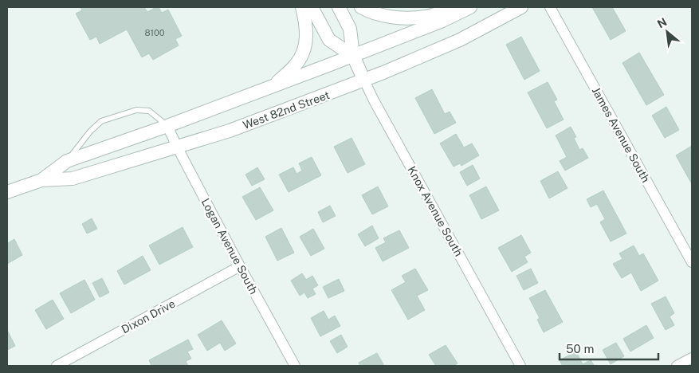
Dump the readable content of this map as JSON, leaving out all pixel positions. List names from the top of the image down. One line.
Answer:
{"streets":{"street":["West 82nd Street","James Avenue South","Knox Avenue South","Logan Avenue South","Dixon Drive"]},"crossings":[["West 82nd Street","Knox Avenue South"],["West 82nd Street","Logan Avenue South"],["Logan Avenue South","Dixon Drive"]],"house_numbers":["8100"],"scale_bar":"50 m","north":"top left"}
